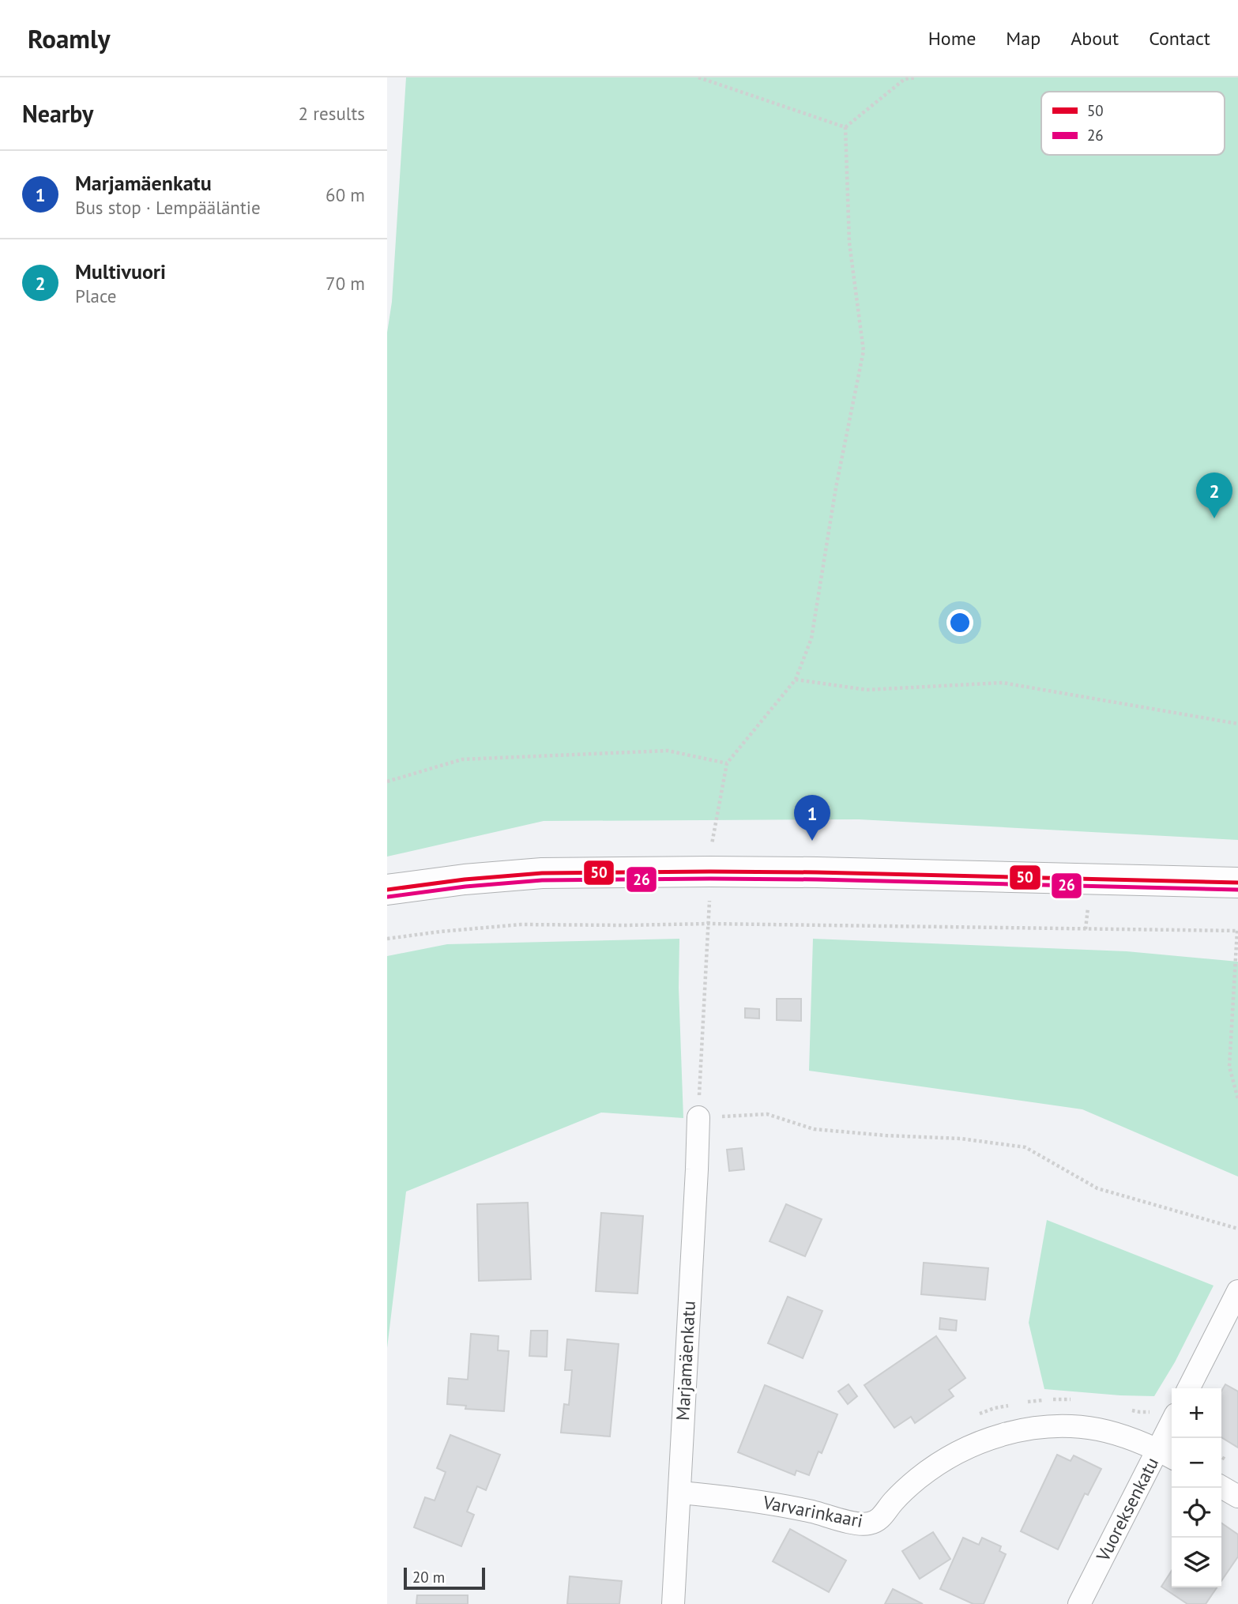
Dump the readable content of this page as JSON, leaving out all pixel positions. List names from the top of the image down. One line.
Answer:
{"streets":{"street":["Marjamäenkatu","Vuoreksenkatu","Varvarinkaari"]},"crossings":[["Marjamäenkatu","Varvarinkaari"],["Vuoreksenkatu","Varvarinkaari"]],"lines":["transit line 50","transit line 26"],"legend":["50","26"],"scale_bar":"20 m","page":{"header":"Roamly","nav":["Home","Map","About","Contact"],"heading":["Nearby","2 results"],"list":[{"mark":"1","name":"Marjamäenkatu","note":"Bus stop · Lempääläntie","value":"60 m"},{"mark":"2","name":"Multivuori","note":"Place","value":"70 m"}],"pins":["2","1"],"map_buttons":["+","−"],"scale":"20 m"}}
